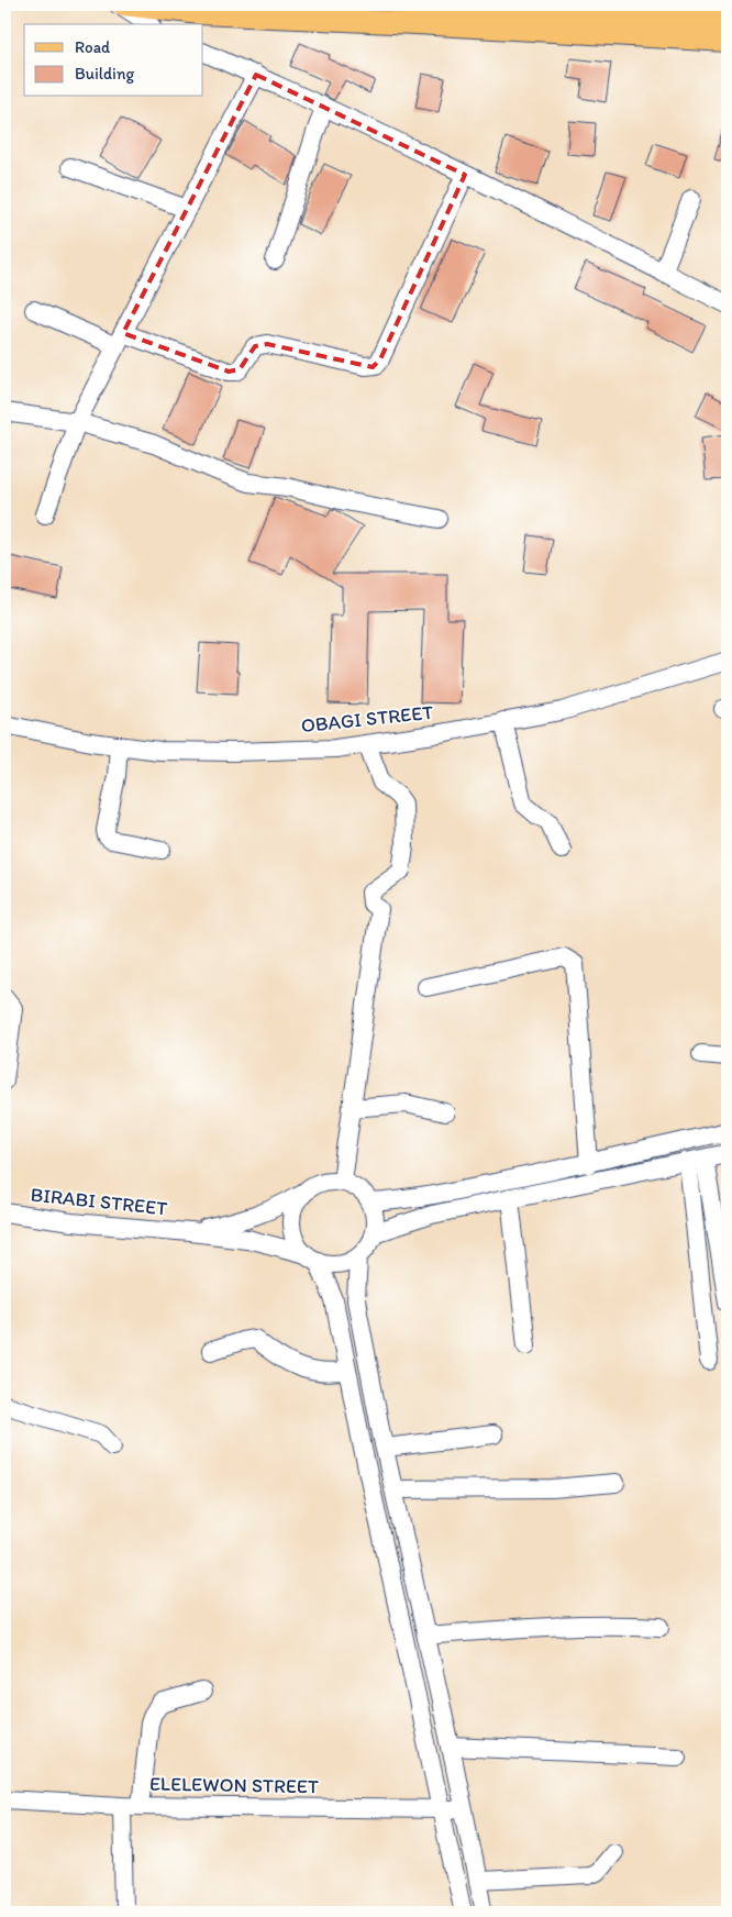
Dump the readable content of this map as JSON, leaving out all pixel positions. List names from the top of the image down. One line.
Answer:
{"streets":{"street":["OBAGI STREET","BIRABI STREET","ELELEWON STREET"]},"legend":["Road","Building"]}
